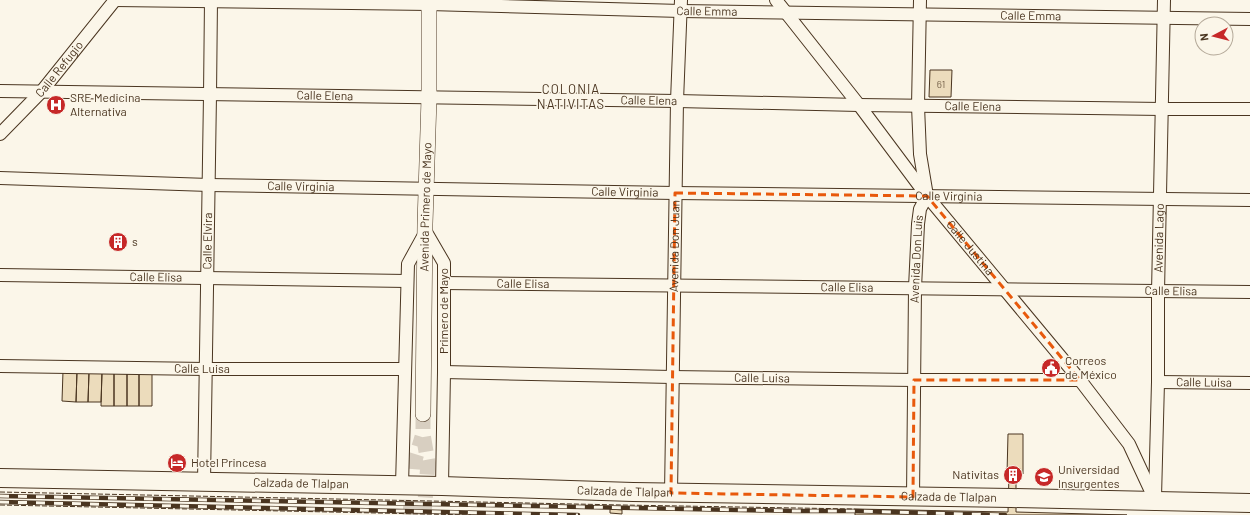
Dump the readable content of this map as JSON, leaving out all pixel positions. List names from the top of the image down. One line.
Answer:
{"streets":{"highway":["Calzada de Tlalpan"],"main road":["Avenida Primero de Mayo"],"street":["Calle Emma","Calle Refugio","Calle Elena","Calle Virginia","Avenida Lago","Calle Elvira","Avenida Don Juan","Calle Justina","Avenida Don Luis","Calle Elisa","Primero de Mayo","Calle Luisa"]},"crossings":[["Calle Emma","Calle Refugio"],["Calle Emma","Avenida Primero de Mayo"],["Calle Emma","Avenida Lago"],["Calle Emma","Calle Elvira"],["Calle Emma","Avenida Don Juan"],["Calle Emma","Calle Justina"],["Calle Refugio","Calle Elena"],["Calle Elena","Avenida Primero de Mayo"],["Calle Elena","Avenida Lago"],["Calle Elena","Calle Elvira"],["Calle Elena","Avenida Don Juan"],["Calle Elena","Calle Justina"],["Calle Virginia","Avenida Primero de Mayo"],["Calle Virginia","Avenida Lago"],["Calle Virginia","Calle Elvira"],["Calle Virginia","Avenida Don Juan"],["Calle Virginia","Calle Justina"],["Calle Virginia","Avenida Don Luis"],["Avenida Primero de Mayo","Primero de Mayo"],["Avenida Lago","Calle Justina"],["Avenida Lago","Calle Elisa"],["Avenida Lago","Calle Luisa"],["Avenida Lago","Calzada de Tlalpan"],["Calle Elvira","Calle Elisa"],["Calle Elvira","Calle Luisa"],["Calle Elvira","Calzada de Tlalpan"],["Avenida Don Juan","Calle Elisa"],["Avenida Don Juan","Calle Luisa"],["Avenida Don Juan","Calzada de Tlalpan"],["Calle Justina","Avenida Don Luis"],["Calle Justina","Calle Elisa"],["Calle Justina","Calle Luisa"],["Calle Justina","Calzada de Tlalpan"],["Avenida Don Luis","Calle Elisa"],["Avenida Don Luis","Calle Luisa"],["Avenida Don Luis","Calzada de Tlalpan"],["Calle Elisa","Primero de Mayo"],["Primero de Mayo","Calle Luisa"],["Primero de Mayo","Calzada de Tlalpan"]],"districts":["COLONIA NATIVITAS"],"places":{"hospital":["SRE Medicina Alternativa"],"building":["s","Nativitas"],"public building":["Correos de México"],"hotel":["Hotel Princesa"],"school or university":["Universidad Insurgentes"]},"house_numbers":["61"],"north":"left"}
